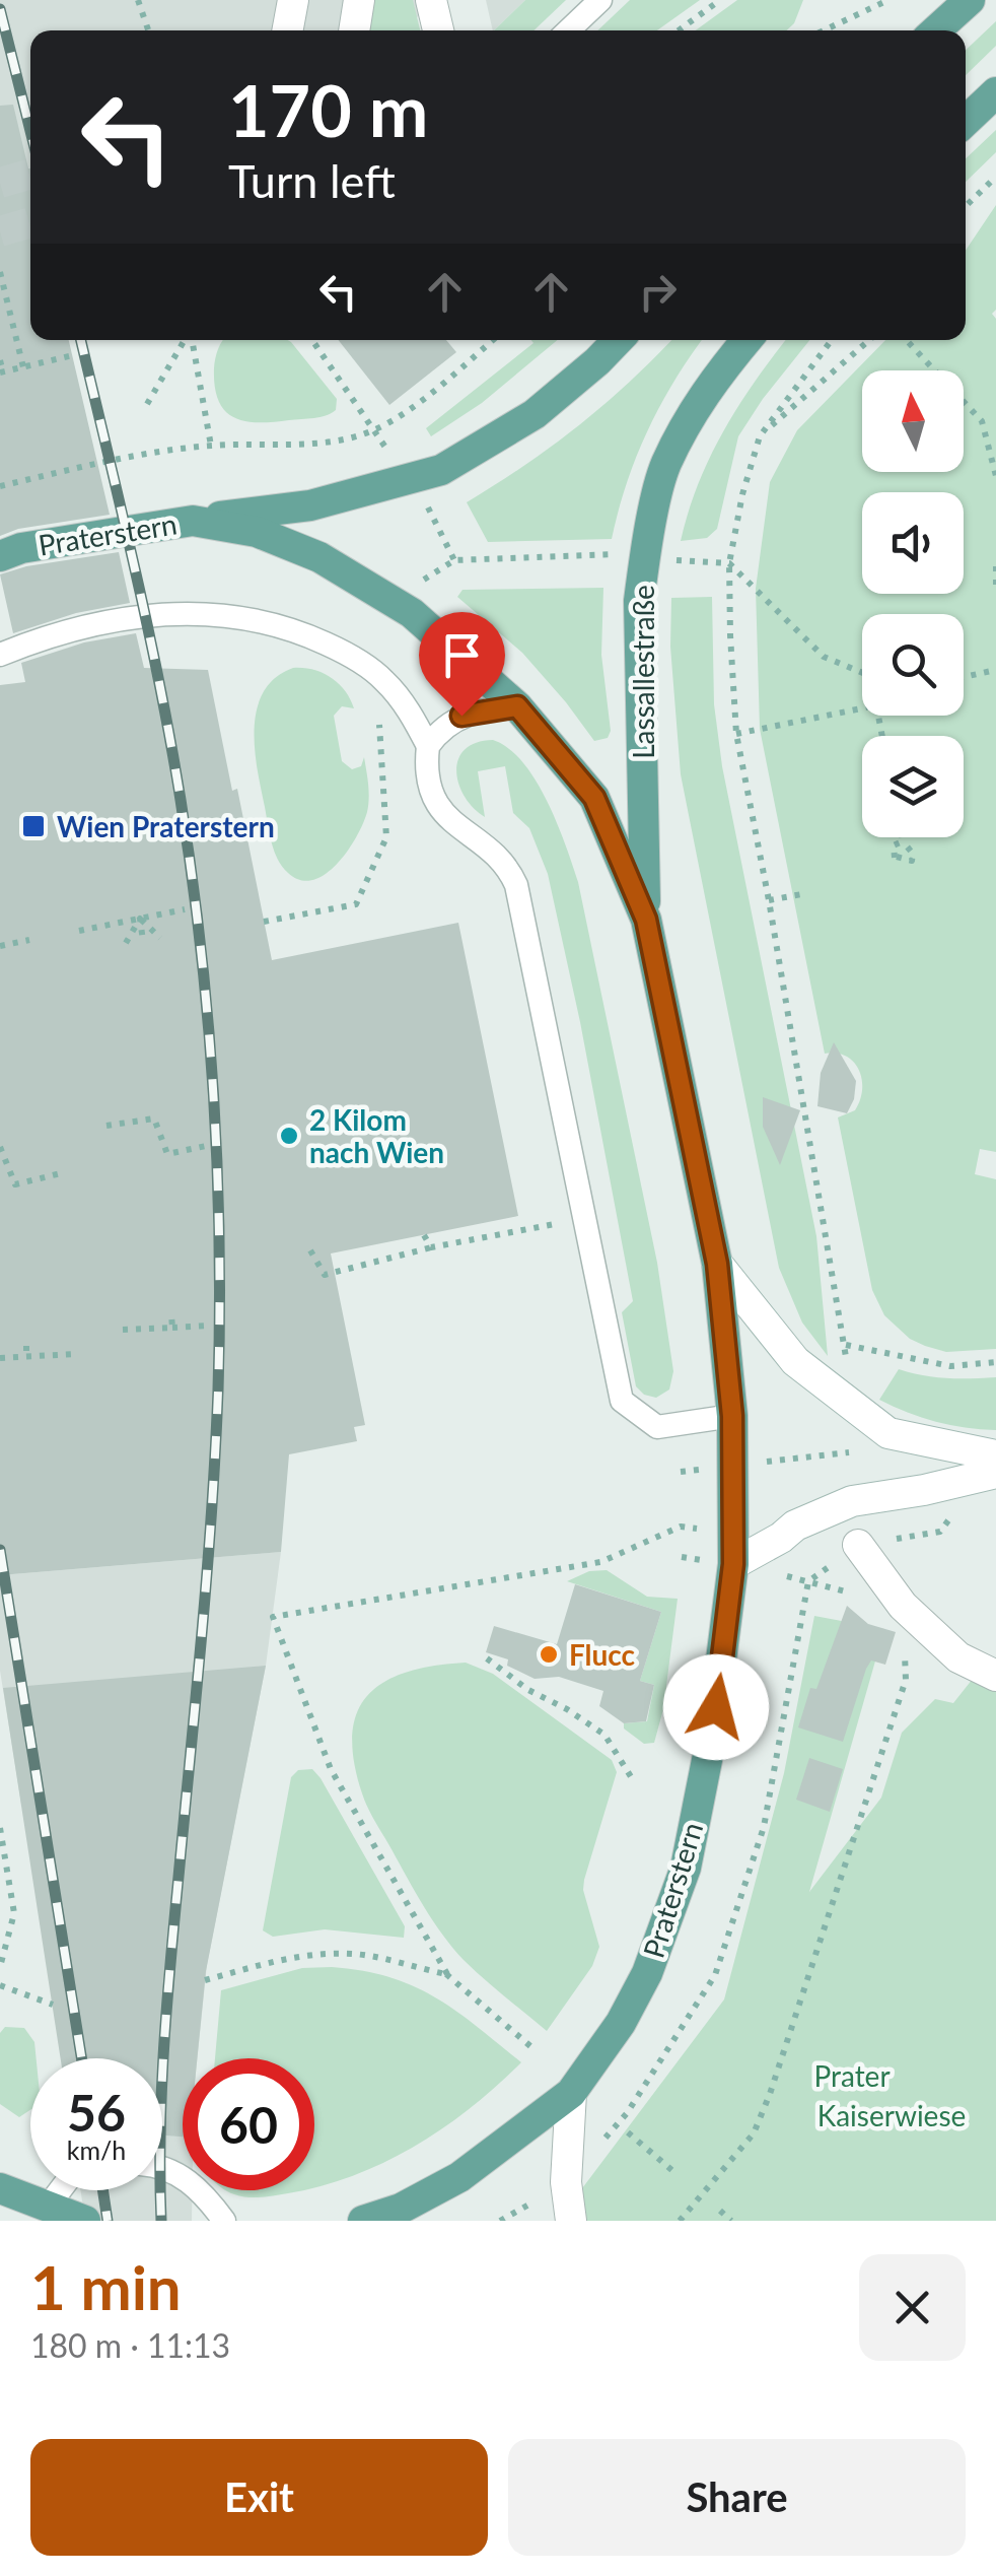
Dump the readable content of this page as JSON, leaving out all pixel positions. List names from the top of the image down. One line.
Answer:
{"streets":{"main road":["Praterstern","Lassallestraße"]},"crossings":[["Praterstern","Lassallestraße"]],"parks":["Prater","Kaiserwiese"],"places":{"transit":["Wien Praterstern"],"other":["2 Kilom nach Wien","Flucc"]},"north":"top","page":{"turn":["170 m","Turn left"],"speed":"56 km/h","limit":"60","heading":["1 min","180 m · 11:13"],"buttons":["Exit","Share"]}}
